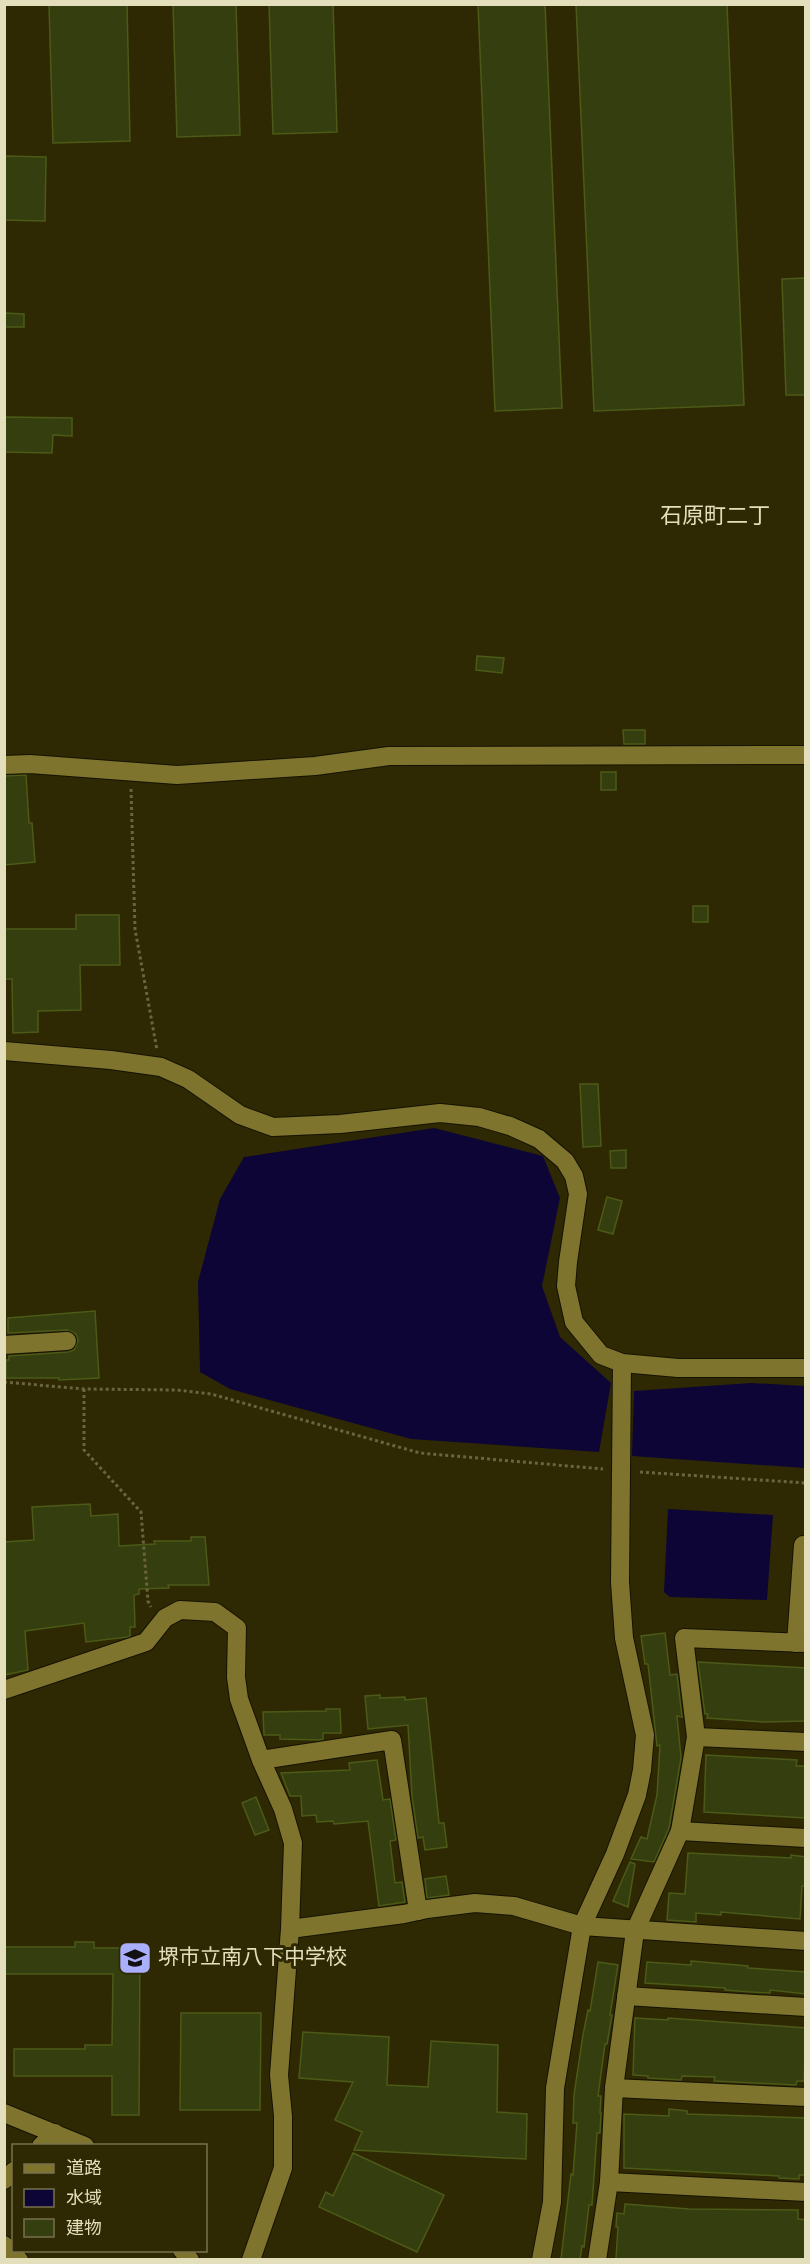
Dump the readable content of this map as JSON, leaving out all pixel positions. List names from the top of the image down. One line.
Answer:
{"districts":["石原町二丁"],"places":{"school or university":["堺市立南八下中学校"]},"legend":["道路","水域","建物"]}
